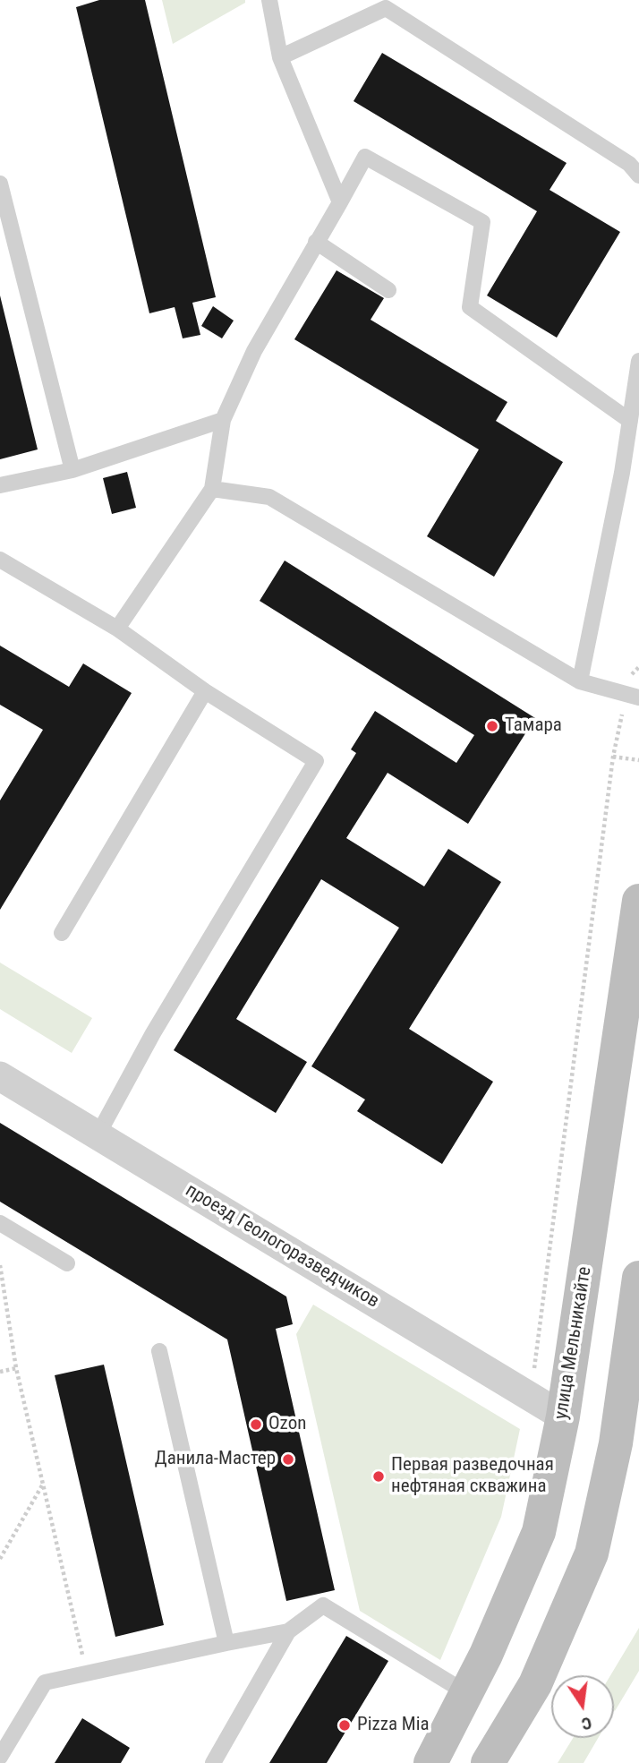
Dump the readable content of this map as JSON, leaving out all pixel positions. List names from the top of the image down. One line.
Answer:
{"streets":{"main road":["улица Мельникайте"],"street":["проезд Геологоразведчиков"]},"crossings":[["проезд Геологоразведчиков","улица Мельникайте"]],"places":["Тамара","Ozon","Данила-Мастер","Первая разведочная нефтяная скважина","Pizza Mia"],"north":"bottom"}
